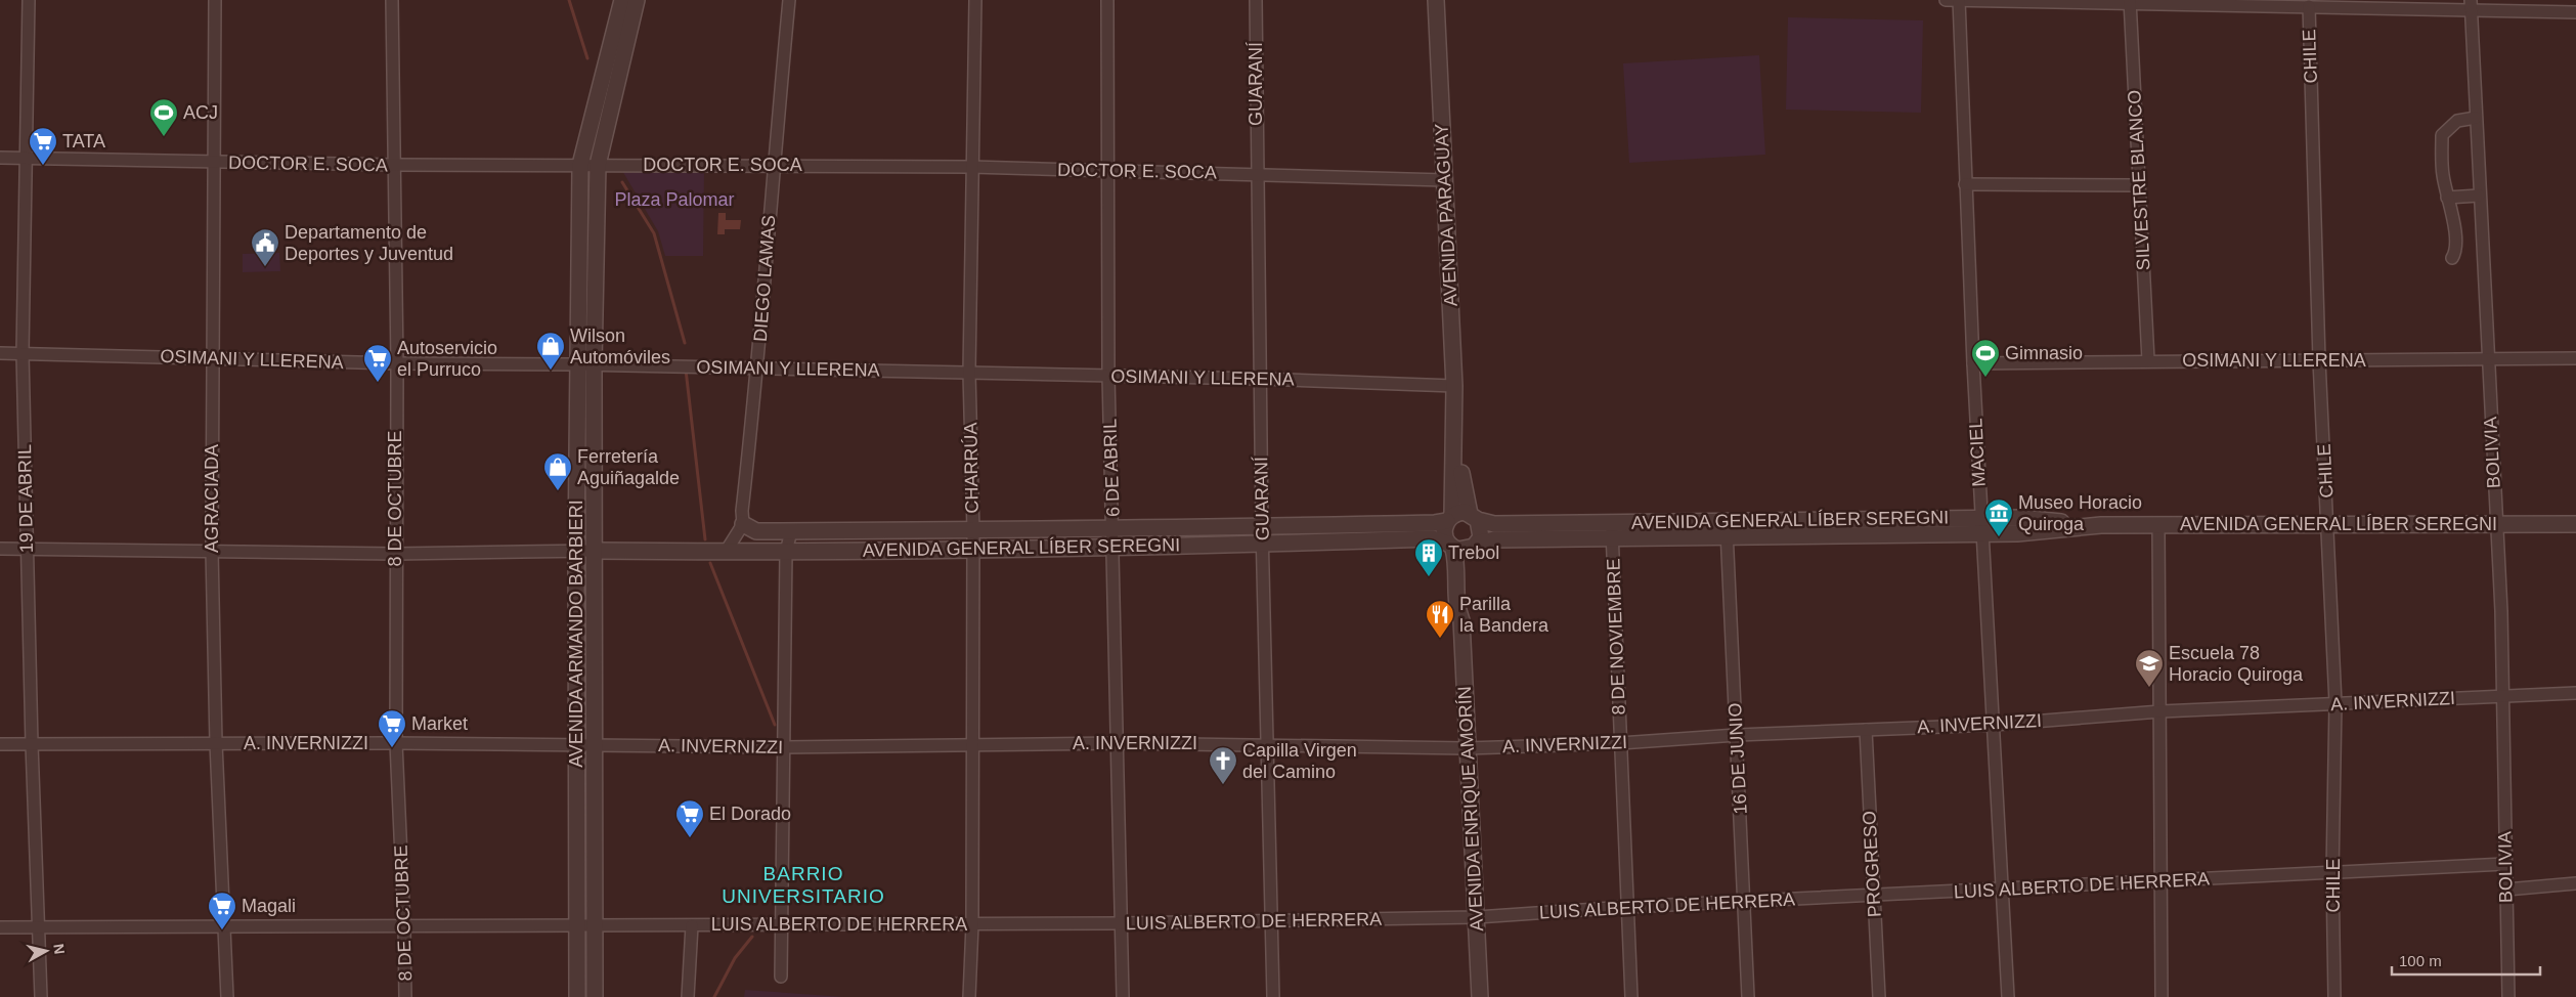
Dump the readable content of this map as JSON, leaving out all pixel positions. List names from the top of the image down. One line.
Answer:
{"streets":{"street":["CHILE","GUARANÍ","DOCTOR E. SOCA","SILVESTRE BLANCO","AVENIDA PARAGUAY","DIEGO LAMAS","OSIMANI Y LLERENA","MACIEL","BOLIVIA","CHARRÚA","6 DE ABRIL","19 DE ABRIL","AGRACIADA","8 DE OCTUBRE","AVENIDA GENERAL LÍBER SEREGNI","AVENIDA ARMANDO BARBIERI","8 DE NOVIEMBRE","A. INVERNIZZI","16 DE JUNIO","AVENIDA ENRIQUE AMORÍN","PROGRESO","LUIS ALBERTO DE HERRERA"]},"crossings":[["CHILE","OSIMANI Y LLERENA"],["CHILE","AVENIDA GENERAL LÍBER SEREGNI"],["CHILE","A. INVERNIZZI"],["CHILE","LUIS ALBERTO DE HERRERA"],["GUARANÍ","DOCTOR E. SOCA"],["GUARANÍ","OSIMANI Y LLERENA"],["GUARANÍ","AVENIDA GENERAL LÍBER SEREGNI"],["GUARANÍ","A. INVERNIZZI"],["GUARANÍ","LUIS ALBERTO DE HERRERA"],["DOCTOR E. SOCA","AVENIDA PARAGUAY"],["DOCTOR E. SOCA","DIEGO LAMAS"],["DOCTOR E. SOCA","CHARRÚA"],["DOCTOR E. SOCA","6 DE ABRIL"],["DOCTOR E. SOCA","19 DE ABRIL"],["DOCTOR E. SOCA","AGRACIADA"],["DOCTOR E. SOCA","8 DE OCTUBRE"],["DOCTOR E. SOCA","AVENIDA ARMANDO BARBIERI"],["SILVESTRE BLANCO","OSIMANI Y LLERENA"],["AVENIDA PARAGUAY","OSIMANI Y LLERENA"],["AVENIDA PARAGUAY","AVENIDA GENERAL LÍBER SEREGNI"],["AVENIDA PARAGUAY","AVENIDA ENRIQUE AMORÍN"],["DIEGO LAMAS","OSIMANI Y LLERENA"],["DIEGO LAMAS","AVENIDA GENERAL LÍBER SEREGNI"],["OSIMANI Y LLERENA","MACIEL"],["OSIMANI Y LLERENA","BOLIVIA"],["OSIMANI Y LLERENA","CHARRÚA"],["OSIMANI Y LLERENA","6 DE ABRIL"],["OSIMANI Y LLERENA","19 DE ABRIL"],["OSIMANI Y LLERENA","AGRACIADA"],["OSIMANI Y LLERENA","8 DE OCTUBRE"],["OSIMANI Y LLERENA","AVENIDA ARMANDO BARBIERI"],["MACIEL","AVENIDA GENERAL LÍBER SEREGNI"],["MACIEL","A. INVERNIZZI"],["MACIEL","LUIS ALBERTO DE HERRERA"],["BOLIVIA","AVENIDA GENERAL LÍBER SEREGNI"],["BOLIVIA","A. INVERNIZZI"],["BOLIVIA","LUIS ALBERTO DE HERRERA"],["CHARRÚA","AVENIDA GENERAL LÍBER SEREGNI"],["CHARRÚA","A. INVERNIZZI"],["CHARRÚA","LUIS ALBERTO DE HERRERA"],["6 DE ABRIL","AVENIDA GENERAL LÍBER SEREGNI"],["6 DE ABRIL","A. INVERNIZZI"],["6 DE ABRIL","LUIS ALBERTO DE HERRERA"],["19 DE ABRIL","A. INVERNIZZI"],["19 DE ABRIL","LUIS ALBERTO DE HERRERA"],["AGRACIADA","A. INVERNIZZI"],["AGRACIADA","LUIS ALBERTO DE HERRERA"],["8 DE OCTUBRE","A. INVERNIZZI"],["8 DE OCTUBRE","LUIS ALBERTO DE HERRERA"],["AVENIDA GENERAL LÍBER SEREGNI","AVENIDA ARMANDO BARBIERI"],["AVENIDA GENERAL LÍBER SEREGNI","8 DE NOVIEMBRE"],["AVENIDA GENERAL LÍBER SEREGNI","16 DE JUNIO"],["AVENIDA GENERAL LÍBER SEREGNI","AVENIDA ENRIQUE AMORÍN"],["AVENIDA ARMANDO BARBIERI","A. INVERNIZZI"],["AVENIDA ARMANDO BARBIERI","LUIS ALBERTO DE HERRERA"],["8 DE NOVIEMBRE","A. INVERNIZZI"],["8 DE NOVIEMBRE","LUIS ALBERTO DE HERRERA"],["A. INVERNIZZI","16 DE JUNIO"],["A. INVERNIZZI","AVENIDA ENRIQUE AMORÍN"],["A. INVERNIZZI","PROGRESO"],["16 DE JUNIO","LUIS ALBERTO DE HERRERA"],["AVENIDA ENRIQUE AMORÍN","LUIS ALBERTO DE HERRERA"],["PROGRESO","LUIS ALBERTO DE HERRERA"]],"districts":["BARRIO UNIVERSITARIO"],"parks":["Plaza Palomar"],"places":{"sports":["ACJ","Gimnasio"],"supermarket":["TATA","Autoservicio el Purruco","Market","El Dorado","Magali"],"public building":["Departamento de Deportes y Juventud"],"shop":["Wilson Automóviles","Ferretería Aguiñagalde"],"museum":["Museo Horacio Quiroga"],"building":["Trebol"],"restaurant":["Parilla la Bandera"],"school or university":["Escuela 78 Horacio Quiroga"],"church":["Capilla Virgen del Camino"]},"scale_bar":"100 m","north":"right"}
